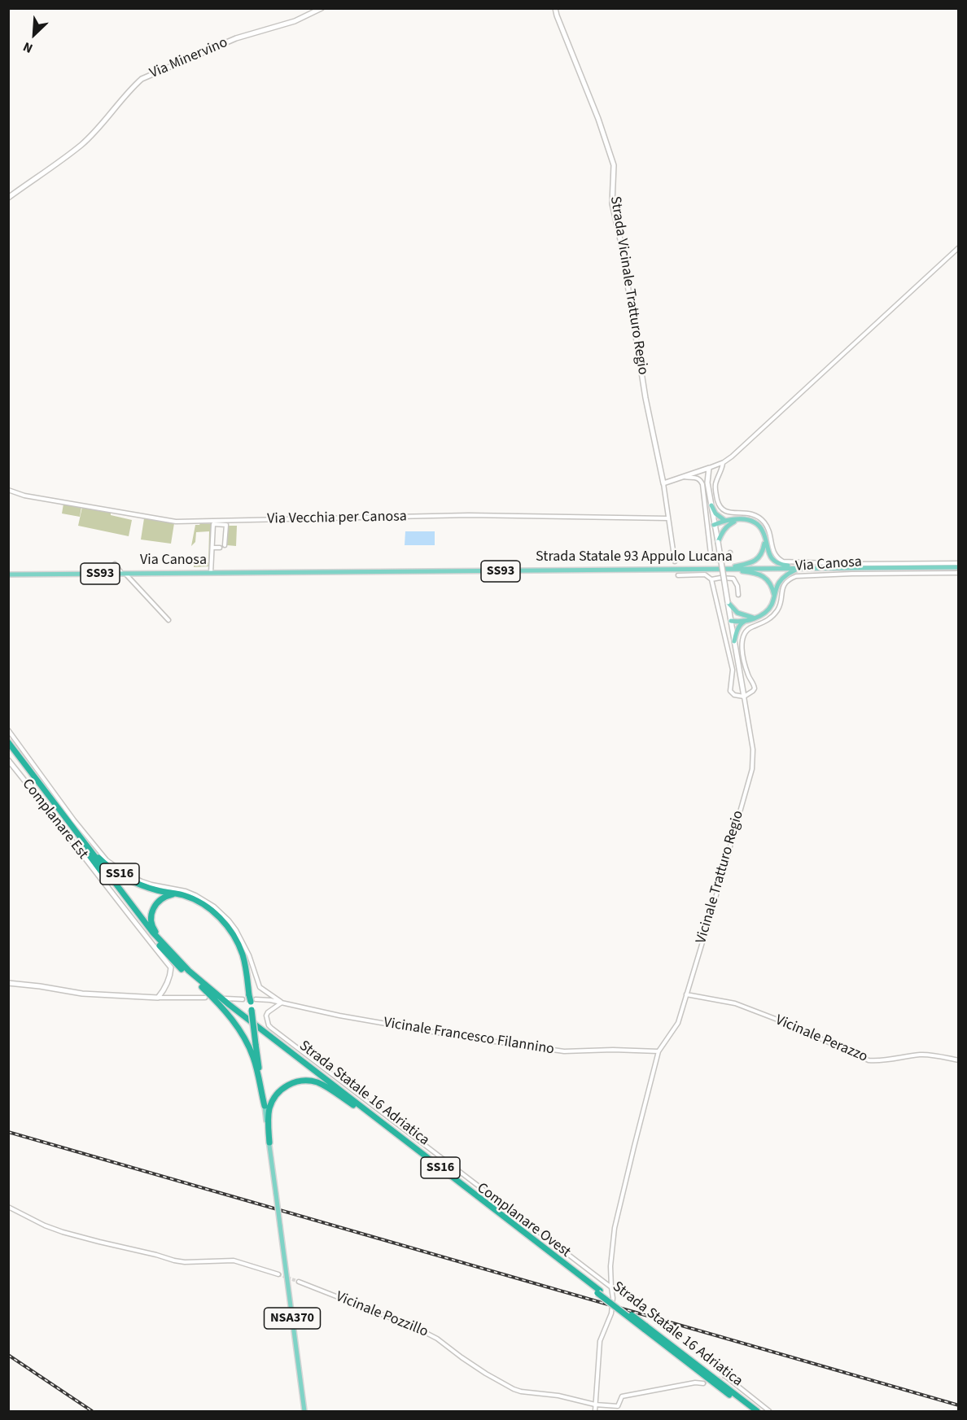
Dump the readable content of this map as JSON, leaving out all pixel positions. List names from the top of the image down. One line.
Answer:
{"streets":{"highway":["SS16","Strada Statale 16 Adriatica"],"main road":["Strada Statale 93 Appulo Lucana","Via Canosa","SS93","NSA370"],"street":["Via Minervino","Strada Vicinale Tratturo Regio","Via Vecchia per Canosa","Complanare Est","Vicinale Tratturo Regio","Vicinale Francesco Filannino","Vicinale Perazzo","Complanare Ovest","Vicinale Pozzillo"]},"crossings":[["Strada Statale 93 Appulo Lucana","Via Canosa"],["Via Canosa","Vicinale Tratturo Regio"],["SS16","Vicinale Francesco Filannino"],["SS16","Strada Statale 16 Adriatica"],["SS16","NSA370"],["Vicinale Tratturo Regio","Vicinale Francesco Filannino"],["Vicinale Tratturo Regio","Vicinale Perazzo"],["Vicinale Francesco Filannino","Complanare Ovest"]],"north":"bottom left"}
